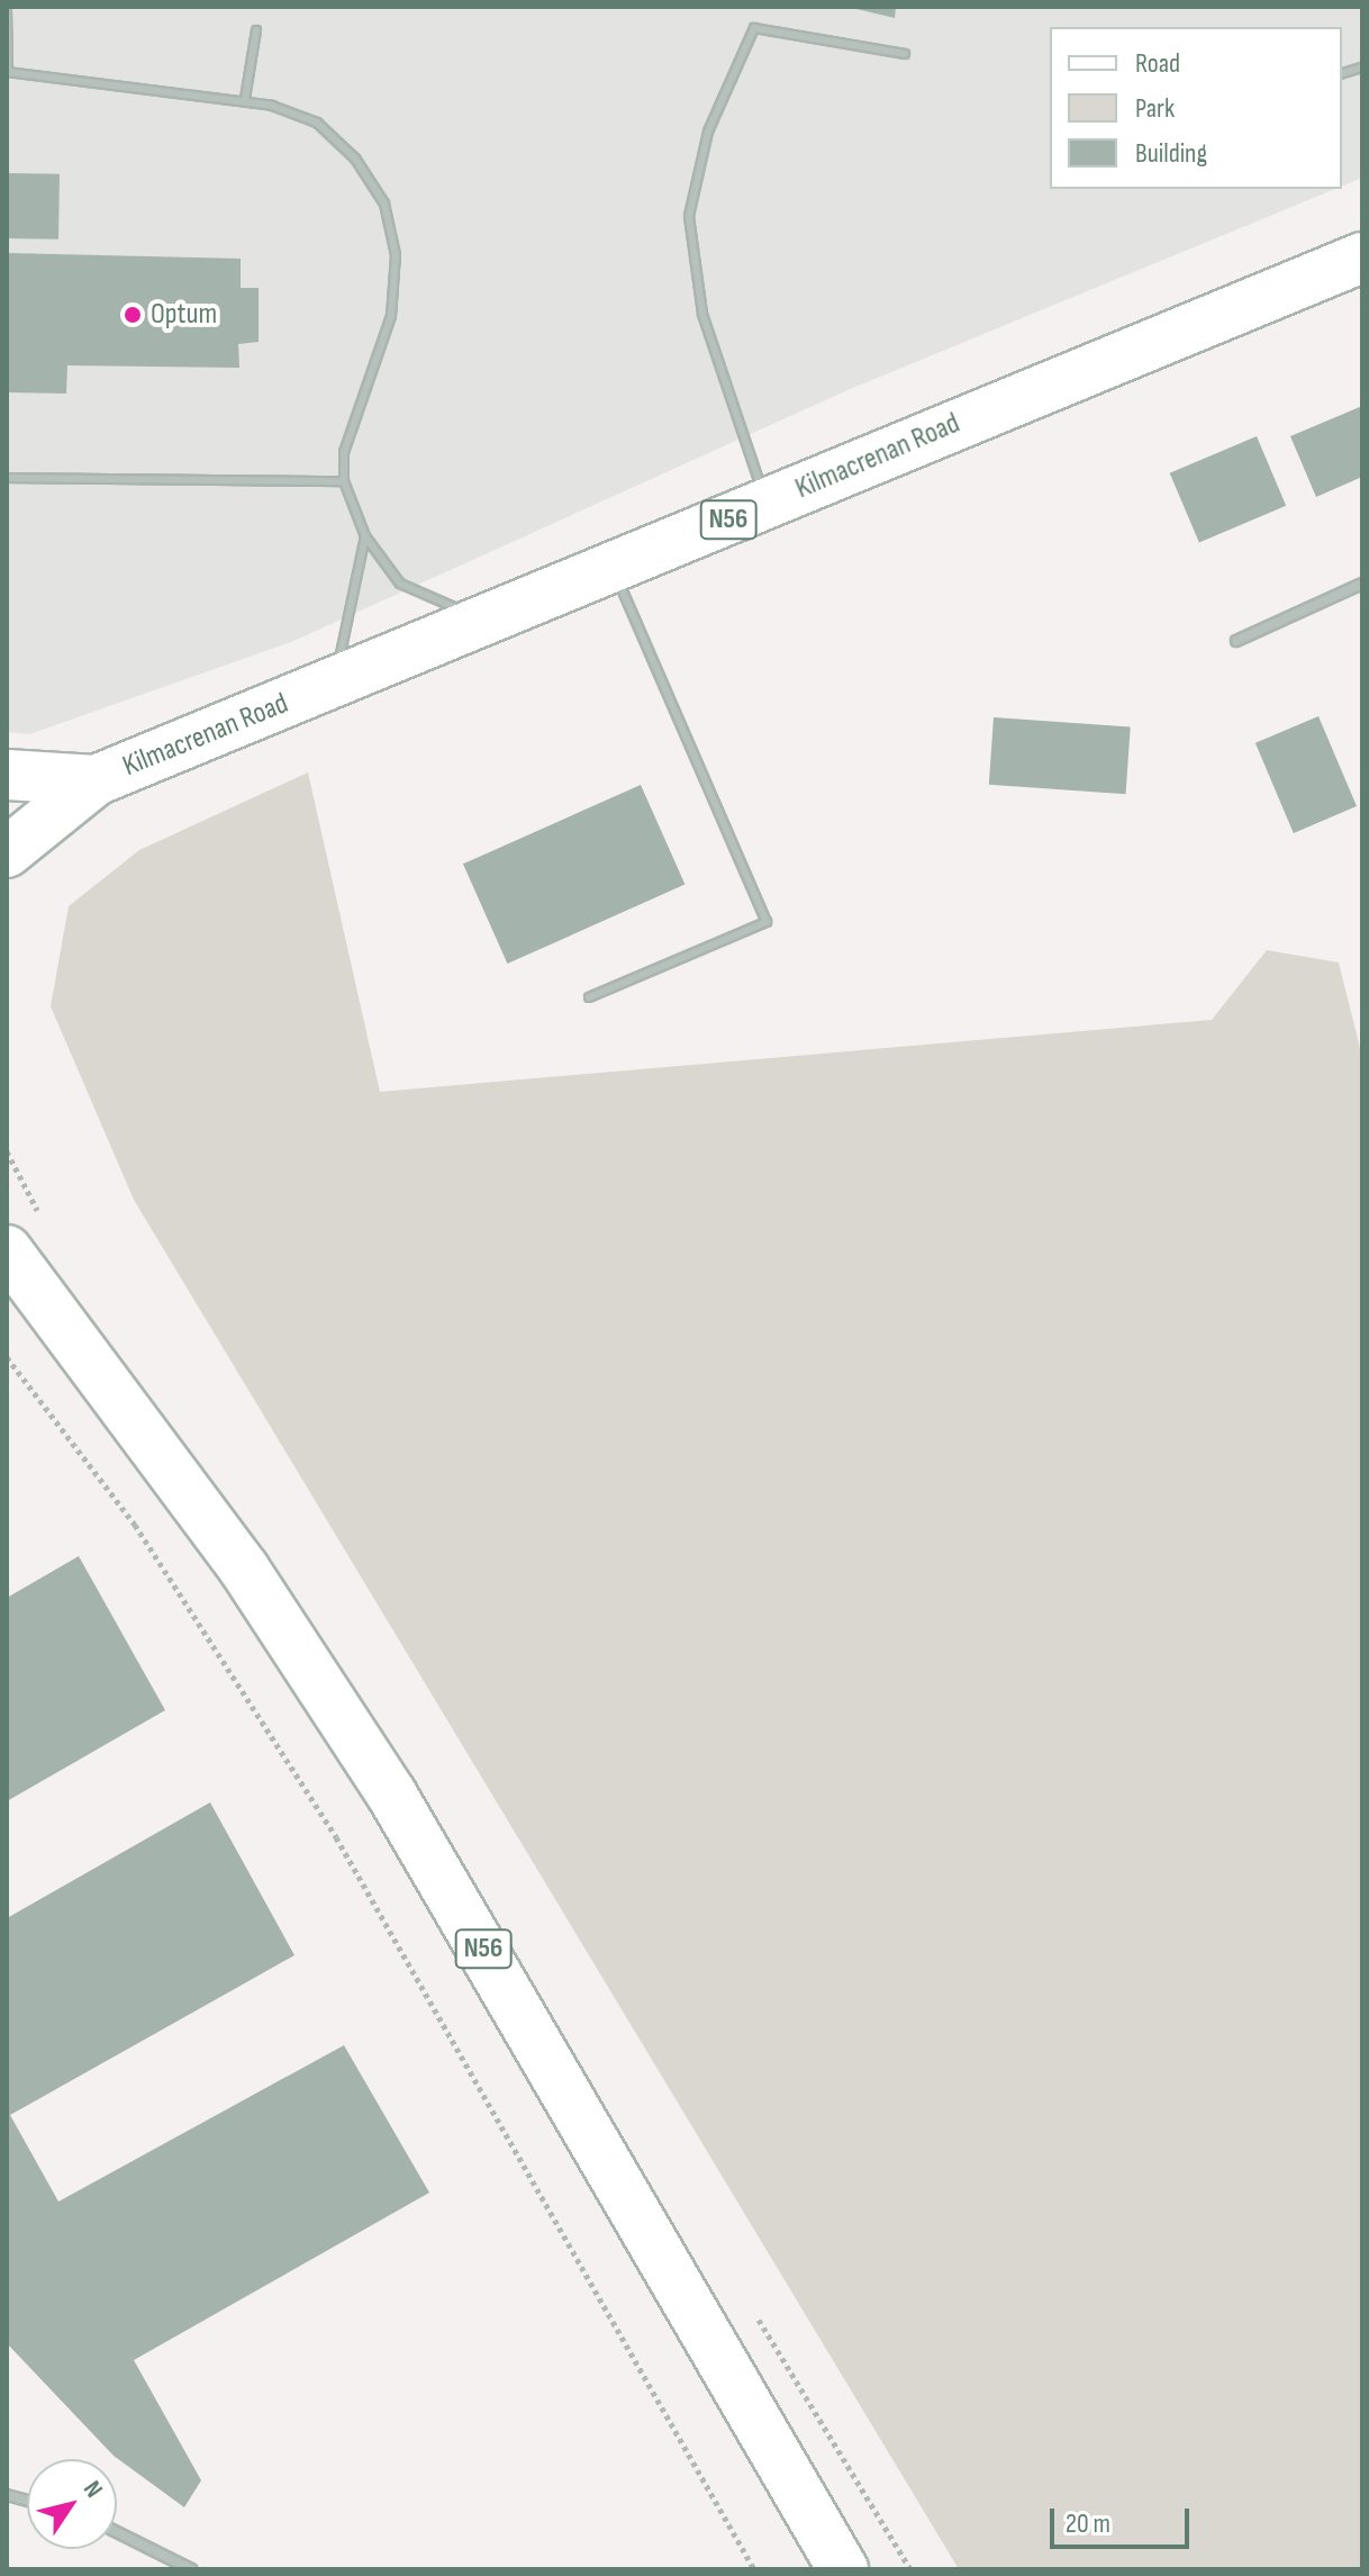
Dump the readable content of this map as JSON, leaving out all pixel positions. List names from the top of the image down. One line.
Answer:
{"streets":{"main road":["Kilmacrenan Road","N56"]},"crossings":[["Kilmacrenan Road","N56"]],"places":["Optum"],"legend":["Road","Park","Building"],"scale_bar":"20 m","north":"top right"}
